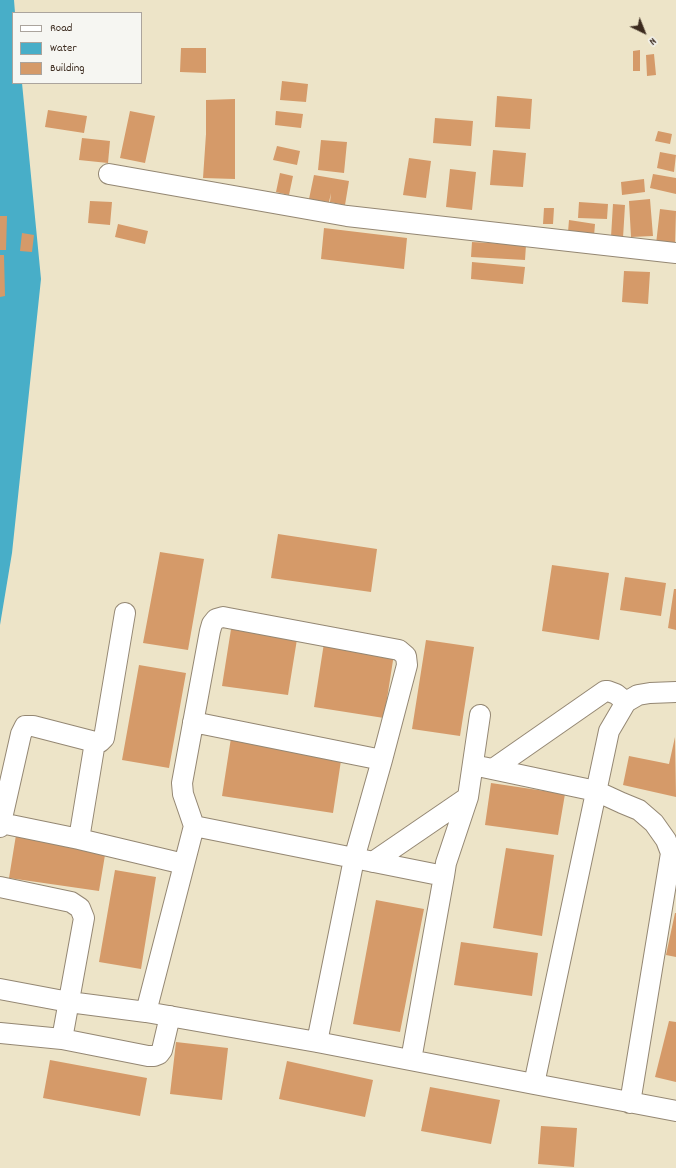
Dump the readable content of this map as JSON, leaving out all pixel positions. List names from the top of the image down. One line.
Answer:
{"legend":["Road","Water","Building"],"north":"bottom right"}
